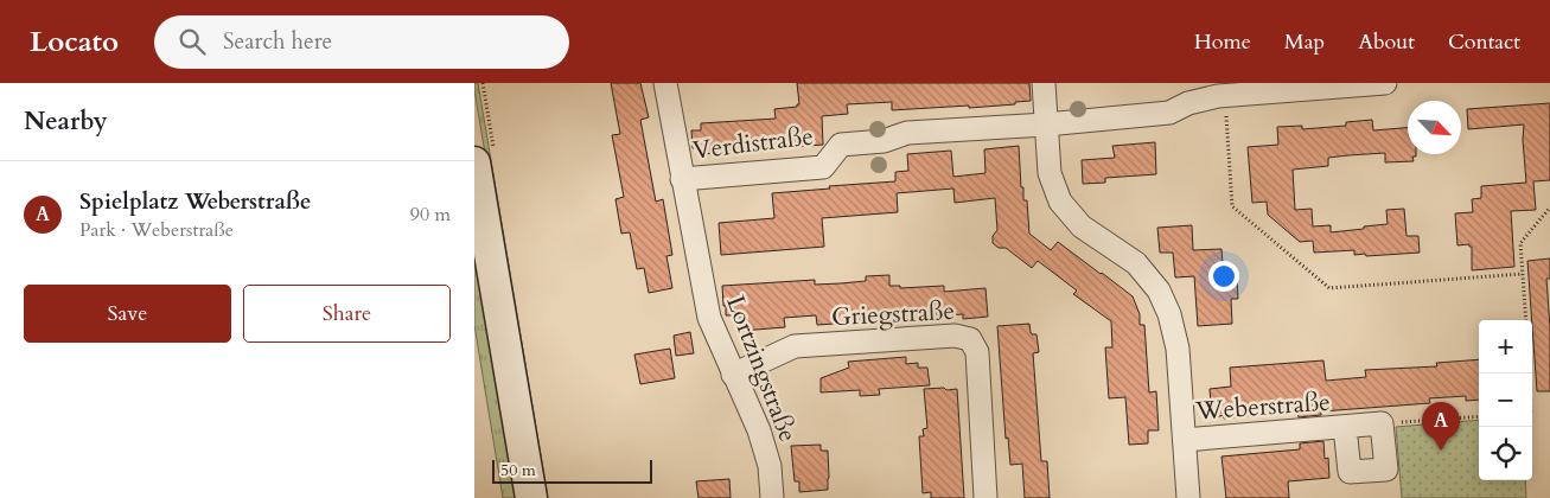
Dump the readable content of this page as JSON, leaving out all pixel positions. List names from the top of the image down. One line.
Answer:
{"streets":{"street":["Verdistraße","Griegstraße","Lortzingstraße","Weberstraße"]},"crossings":[["Verdistraße","Lortzingstraße"],["Griegstraße","Lortzingstraße"]],"scale_bar":"50 m","north":"bottom right","page":{"header":"Locato","search":"Search here","nav":["Home","Map","About","Contact"],"heading":"Nearby","list":[{"mark":"A","name":"Spielplatz Weberstraße","note":"Park · Weberstraße","value":"90 m"}],"buttons":["Save","Share"],"map_buttons":["+","−"],"pins":"A","scale":"50 m"}}
